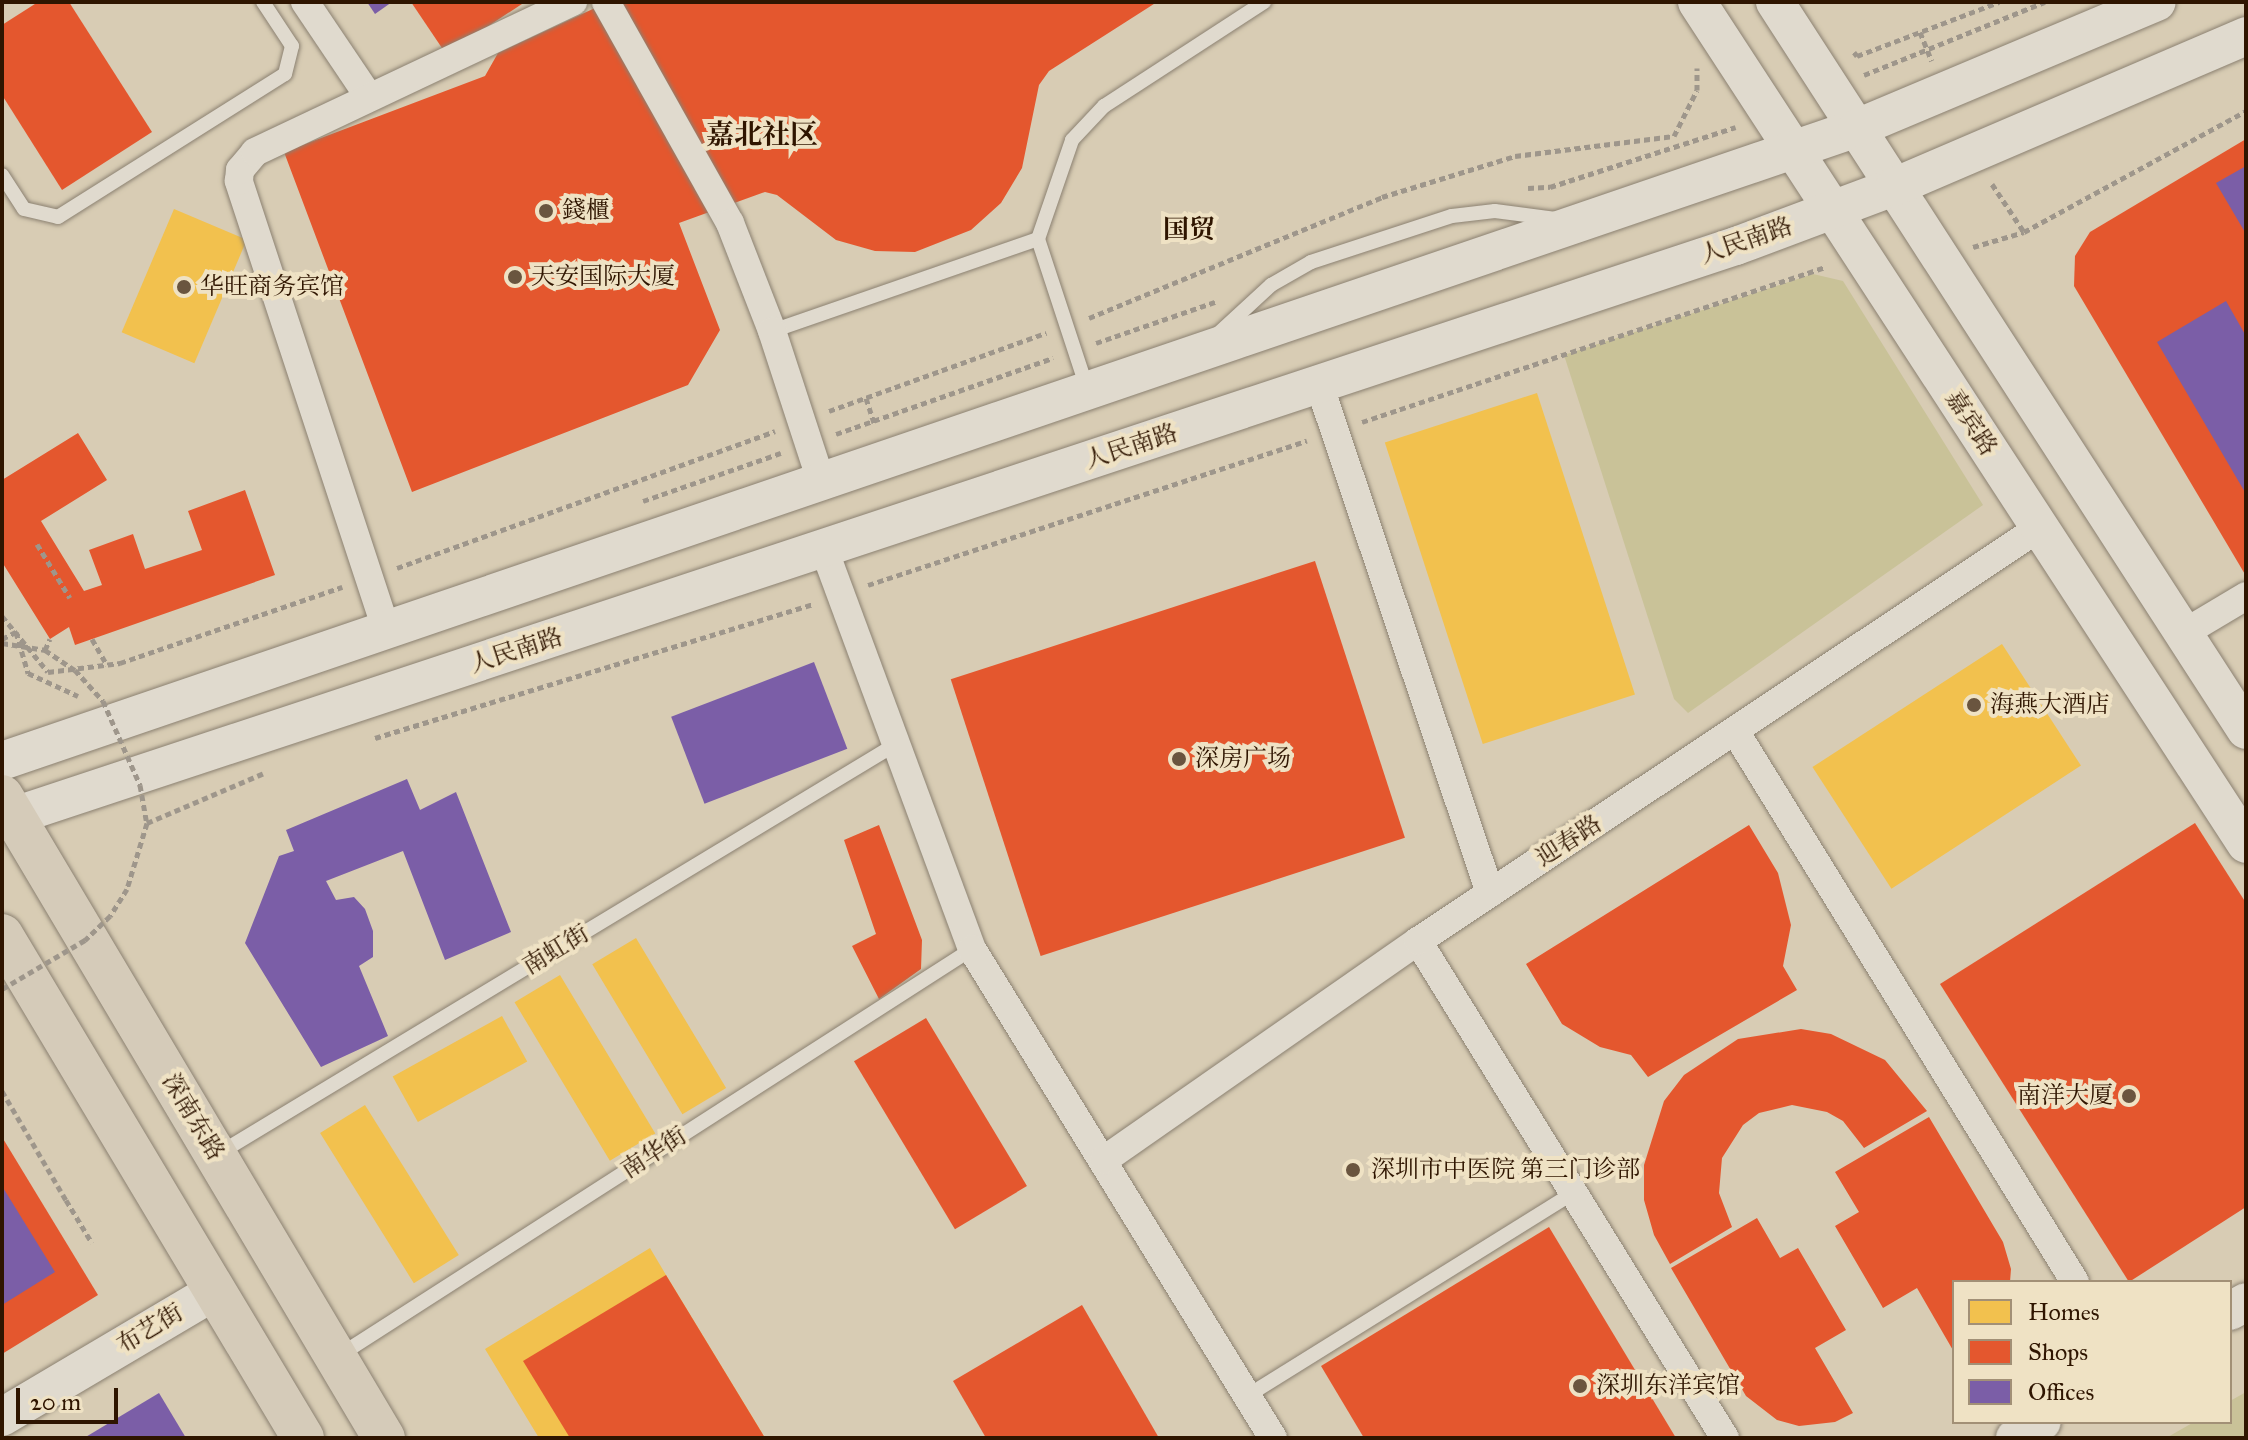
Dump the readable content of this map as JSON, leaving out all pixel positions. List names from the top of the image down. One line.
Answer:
{"streets":{"main road":["人民南路","嘉宾路","深南东路","布艺街"],"street":["迎春路"],"lane":["南虹街","南华街"]},"crossings":[["人民南路","嘉宾路"],["人民南路","深南东路"],["嘉宾路","迎春路"],["南虹街","深南东路"],["深南东路","南华街"]],"districts":["嘉北社区","国贸"],"places":["錢櫃","天安国际大厦","华旺商务宾馆","海燕大酒店","深房广场","南洋大厦","深圳市中医院 第三门诊部","深圳东洋宾馆"],"legend":["Homes","Shops","Offices"],"scale_bar":"20 m"}
